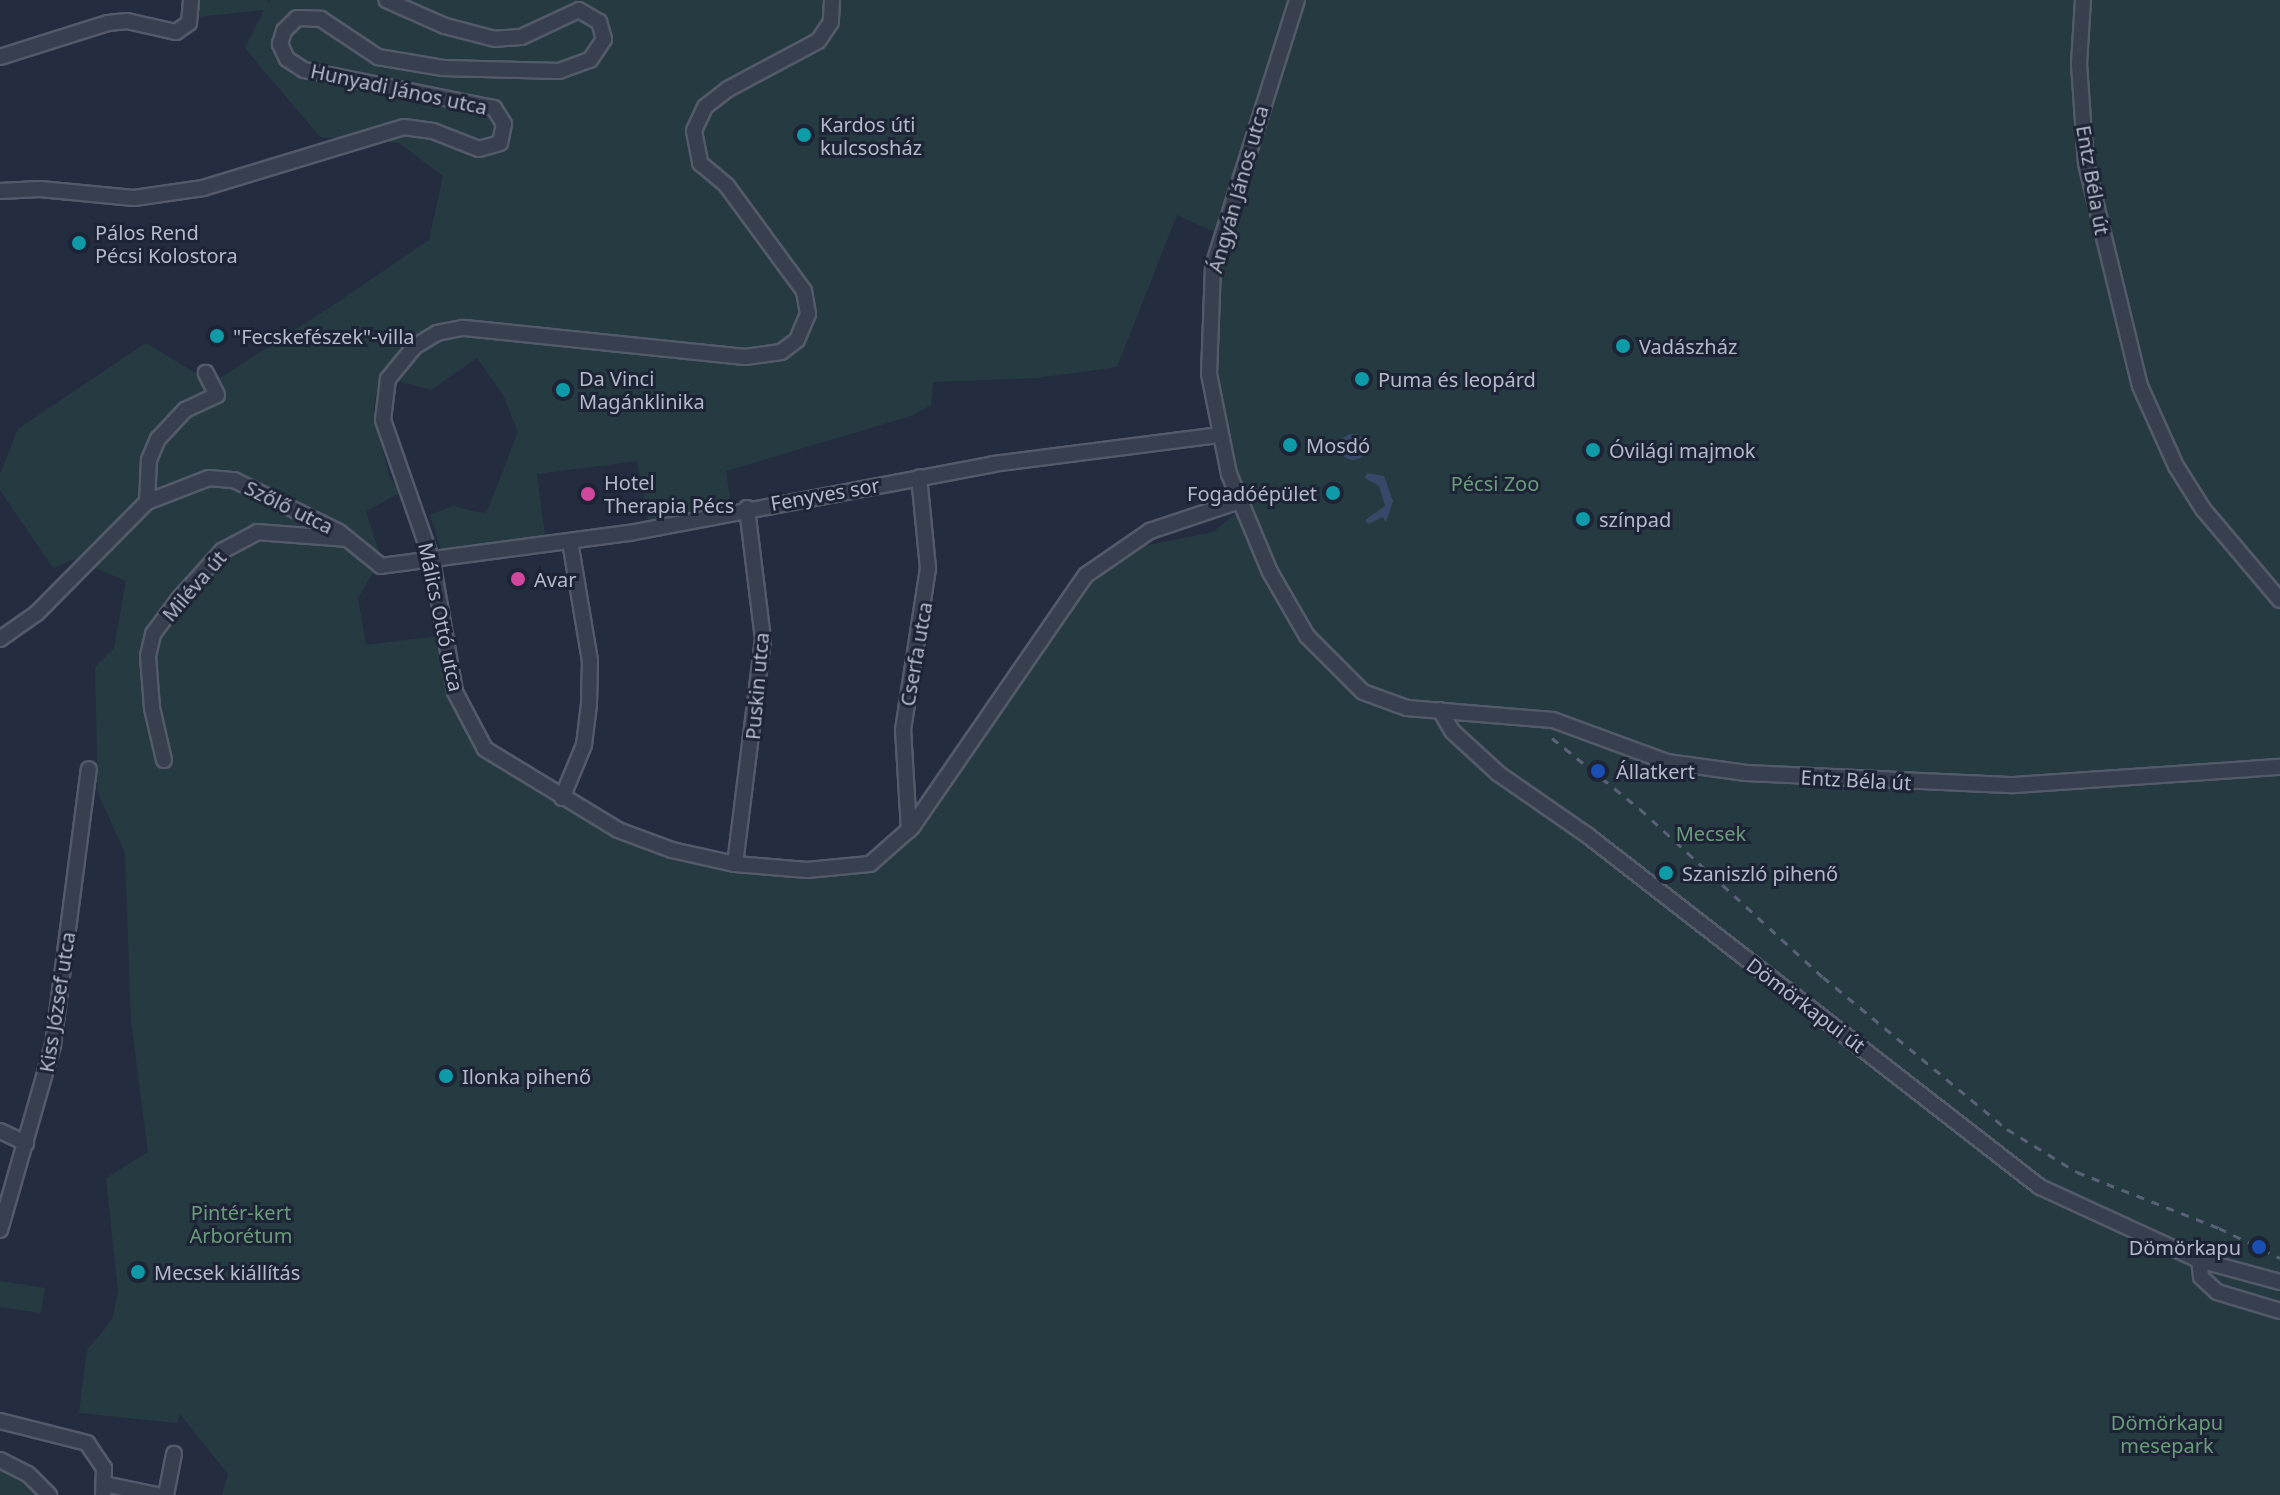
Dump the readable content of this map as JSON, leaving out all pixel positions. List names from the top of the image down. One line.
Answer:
{"streets":{"street":["Hunyadi János utca","Entz Béla út","Ángyán János utca","Fenyves sor","Szőlő utca","Miléva út","Málics Ottó utca","Cserfa utca","Puskin utca","Kiss József utca","Dömörkapui út"]},"crossings":[["Entz Béla út","Ángyán János utca"],["Entz Béla út","Dömörkapui út"],["Ángyán János utca","Fenyves sor"],["Ángyán János utca","Málics Ottó utca"],["Ángyán János utca","Dömörkapui út"],["Fenyves sor","Szőlő utca"],["Fenyves sor","Málics Ottó utca"],["Fenyves sor","Cserfa utca"],["Fenyves sor","Puskin utca"],["Szőlő utca","Miléva út"],["Szőlő utca","Málics Ottó utca"],["Málics Ottó utca","Cserfa utca"],["Málics Ottó utca","Puskin utca"]],"parks":["Pécsi Zoo","Mecsek","Pintér-kert Arborétum","Dömörkapu mesepark"],"places":["Kardos úti kulcsosház","Pálos Rend Pécsi Kolostora","\"Fecskefészek\"-villa","Vadászház","Puma és leopárd","Da Vinci Magánklinika","Mosdó","Óvilági majmok","Fogadóépület","Hotel Therapia Pécs","színpad","Avar","Állatkert","Szaniszló pihenő","Ilonka pihenő","Dömörkapu","Mecsek kiállítás"]}
